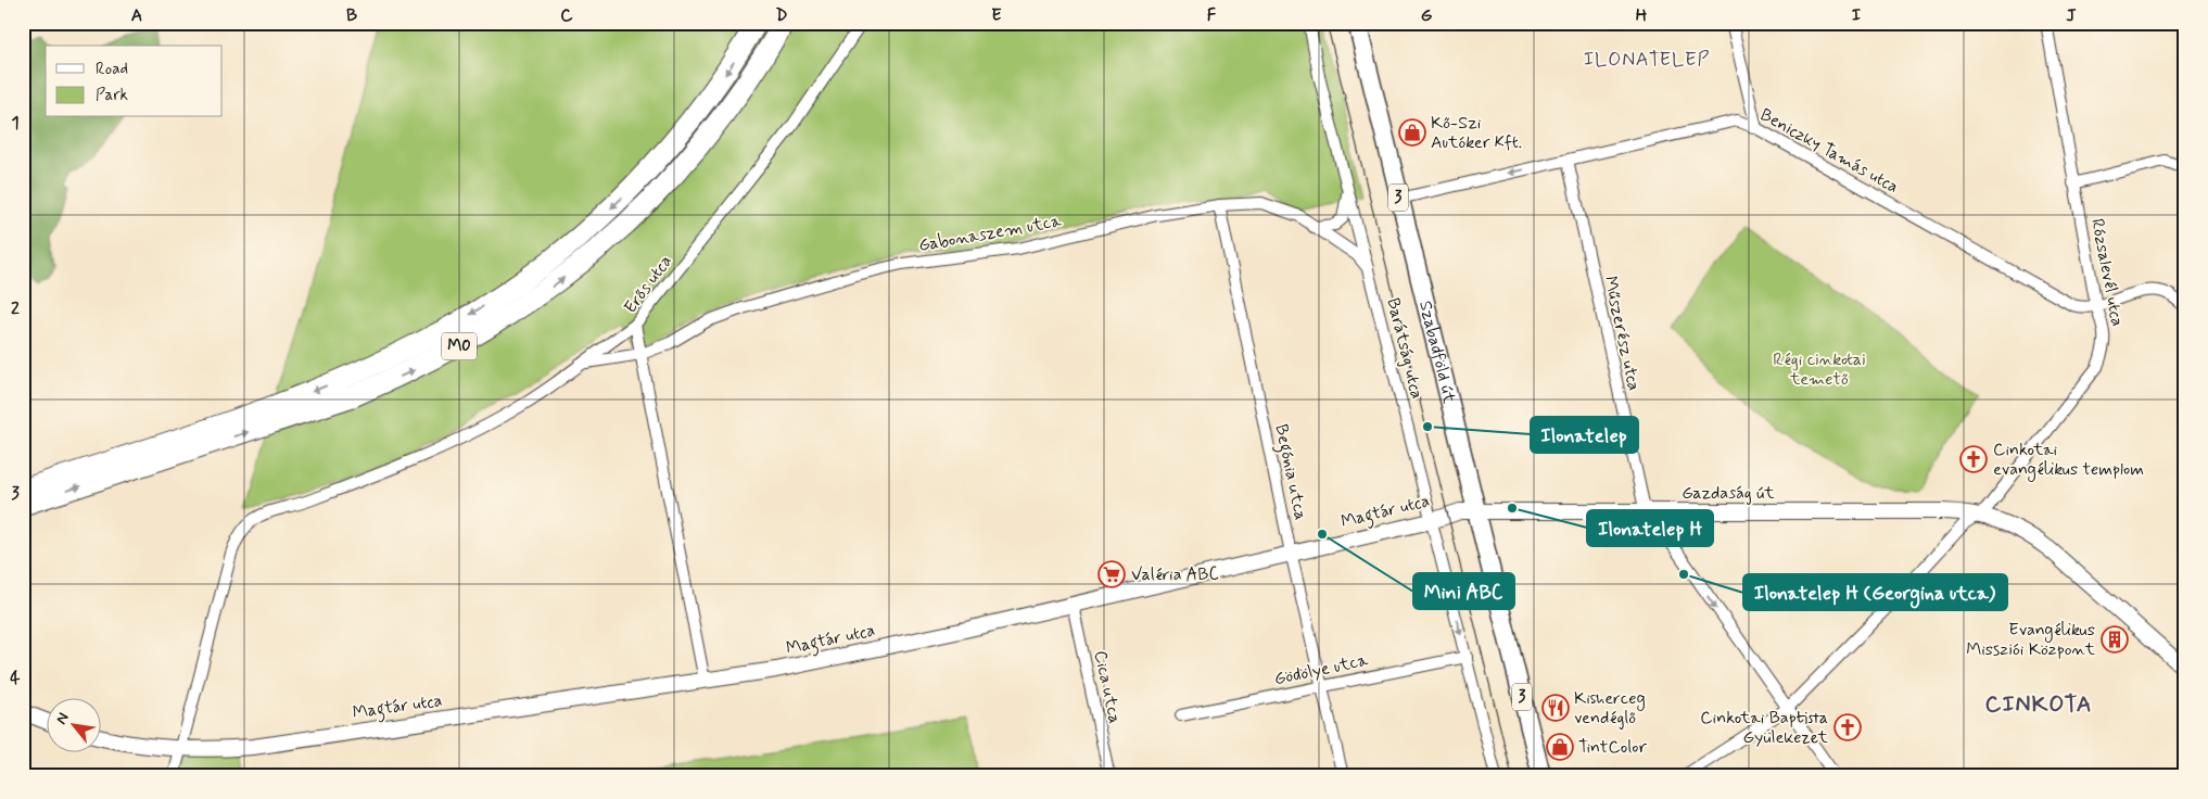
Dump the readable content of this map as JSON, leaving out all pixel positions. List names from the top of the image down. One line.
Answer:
{"streets":{"highway":["M0"],"main road":["3","Szabadföld út"],"street":["Beniczky Tamás utca","Gabonaszem utca","Rózsalevél utca","Erős utca","Műszerész utca","Barátság utca","Begónia utca","Gazdaság út","Magtár utca","Gödölye utca","Cica utca"]},"crossings":[["Beniczky Tamás utca","Rózsalevél utca"],["Beniczky Tamás utca","Műszerész utca"],["Beniczky Tamás utca","Szabadföld út"],["Gabonaszem utca","Erős utca"],["Gabonaszem utca","Barátság utca"],["Gabonaszem utca","Begónia utca"],["Rózsalevél utca","Műszerész utca"],["Rózsalevél utca","Gazdaság út"],["Erős utca","Magtár utca"],["Műszerész utca","Gazdaság út"],["Barátság utca","Magtár utca"],["Barátság utca","Gödölye utca"],["Szabadföld út","Gazdaság út"],["Szabadföld út","Magtár utca"],["Begónia utca","Magtár utca"],["Begónia utca","Gödölye utca"],["Gazdaság út","Magtár utca"],["Magtár utca","Cica utca"]],"one_way":["Műszerész utca"],"districts":["ILONATELEP","CINKOTA"],"parks":["Régi cinkotai temető"],"places":{"shop":["Kő-Szi Autóker Kft.","TintColor"],"other":["Ilonatelep","Ilonatelep H","Mini ABC","Ilonatelep H (Georgina utca)"],"church":["Cinkotai evangélikus templom","Cinkotai Baptista Gyülekezet"],"supermarket":["Valéria ABC"],"building":["Evangélikus Missziói Központ"],"restaurant":["Kisherceg vendéglő"]},"legend":["Road","Park"],"north":"top left","grid":{"columns":["A","B","C","D","E","F","G","H","I","J"],"rows":["1","2","3","4"]}}
